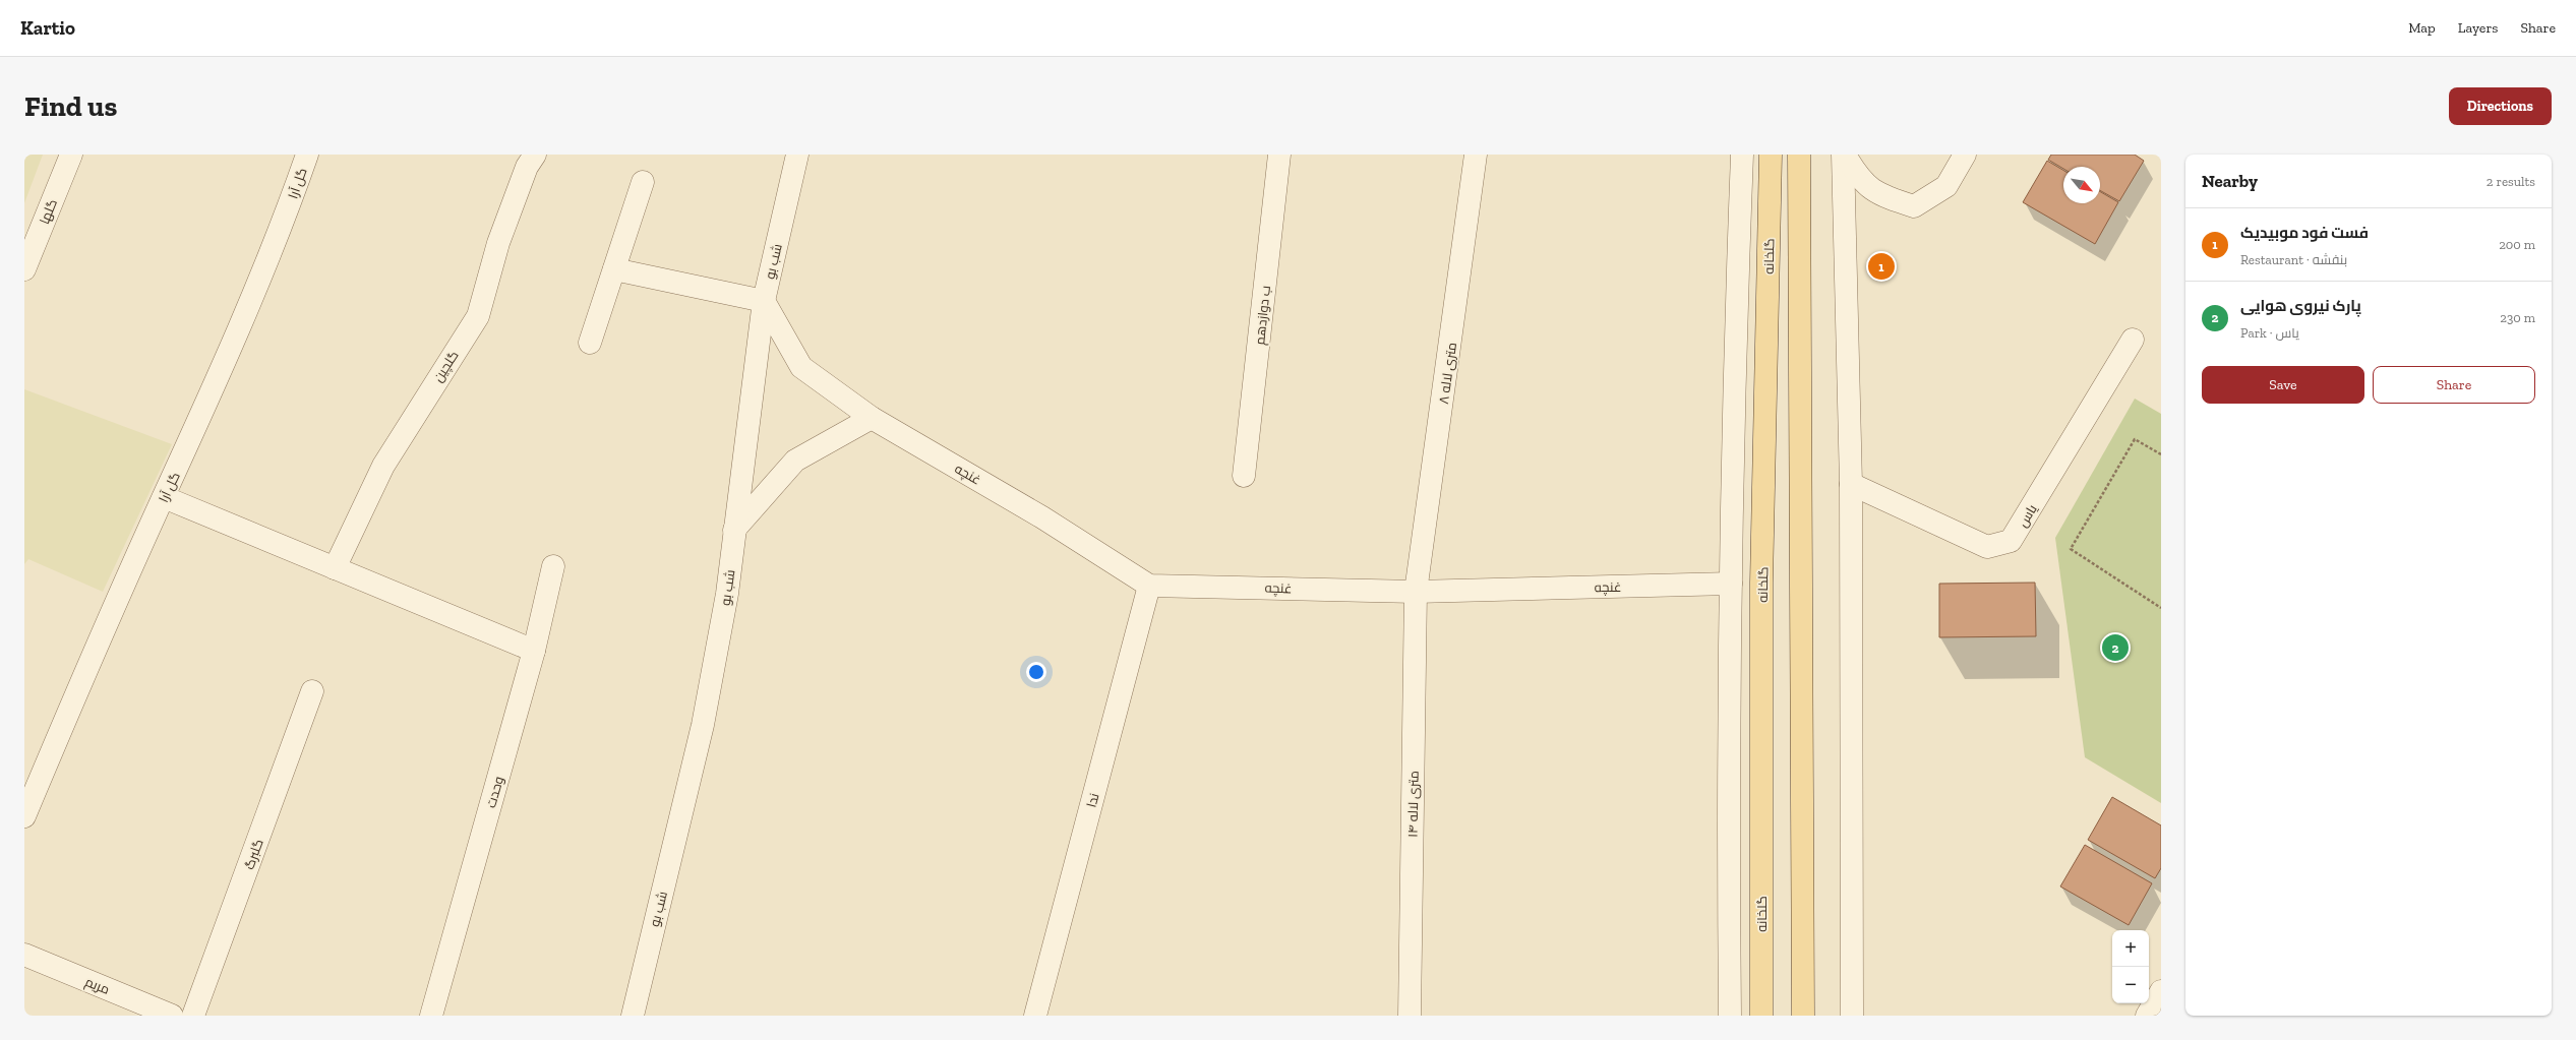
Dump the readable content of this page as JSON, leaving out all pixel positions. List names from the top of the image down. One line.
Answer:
{"streets":{"main road":["گلخانه"],"street":["گل آرا","گلها","شب بو","ب دوازدهم","گلچین","۸ متری لاله","غنچه","یاس","وحدت","ندا","۱۴ متری لاله","گلبرگ","مریم"]},"crossings":[["شب بو","غنچه"],["۸ متری لاله","غنچه"],["۸ متری لاله","۱۴ متری لاله"],["غنچه","ندا"],["غنچه","۱۴ متری لاله"]],"north":"bottom right","page":{"header":"Kartio","nav":["Map","Layers","Share"],"buttons":["Directions",["Save","Share"]],"title":"Find us","heading":["Nearby","2 results"],"list":[{"mark":"1","name":"فست فود موبیدیک","note":"Restaurant · بنفشه","value":"200 m"},{"mark":"2","name":"پارک نیروی هوایی","note":"Park · یاس","value":"230 m"}],"pins":["1","2"],"map_buttons":["+","−"]}}
